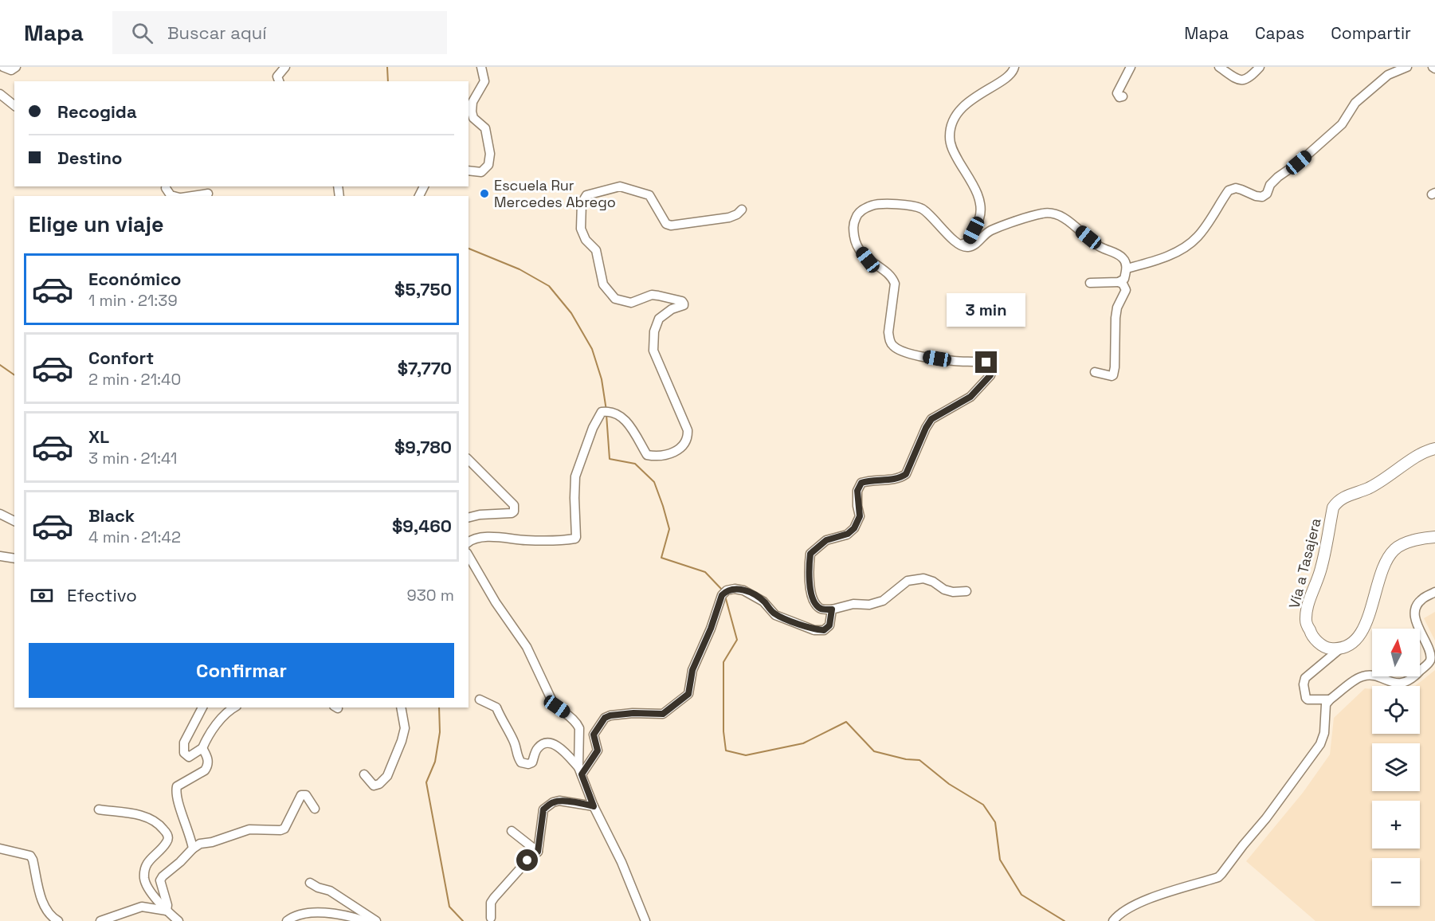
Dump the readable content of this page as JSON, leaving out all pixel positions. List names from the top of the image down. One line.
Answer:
{"streets":{"street":["Vía a Tasajera"]},"places":["Escuela Rur Mercedes Abrego"],"north":"top","page":{"header":"Mapa","search":"Buscar aquí","nav":["Mapa","Capas","Compartir"],"banner":["Recogida","Destino"],"heading":"Elige un viaje","list":[{"name":"Económico","note":"1 min · 21:39","value":"$5,750"},{"name":"Confort","note":"2 min · 21:40","value":"$7,770"},{"name":"XL","note":"3 min · 21:41","value":"$9,780"},{"name":"Black","note":"4 min · 21:42","value":"$9,460"}],"bubble":"3 min","pay":["Efectivo","930 m"],"map_buttons":["+","−"],"buttons":"Confirmar"}}
